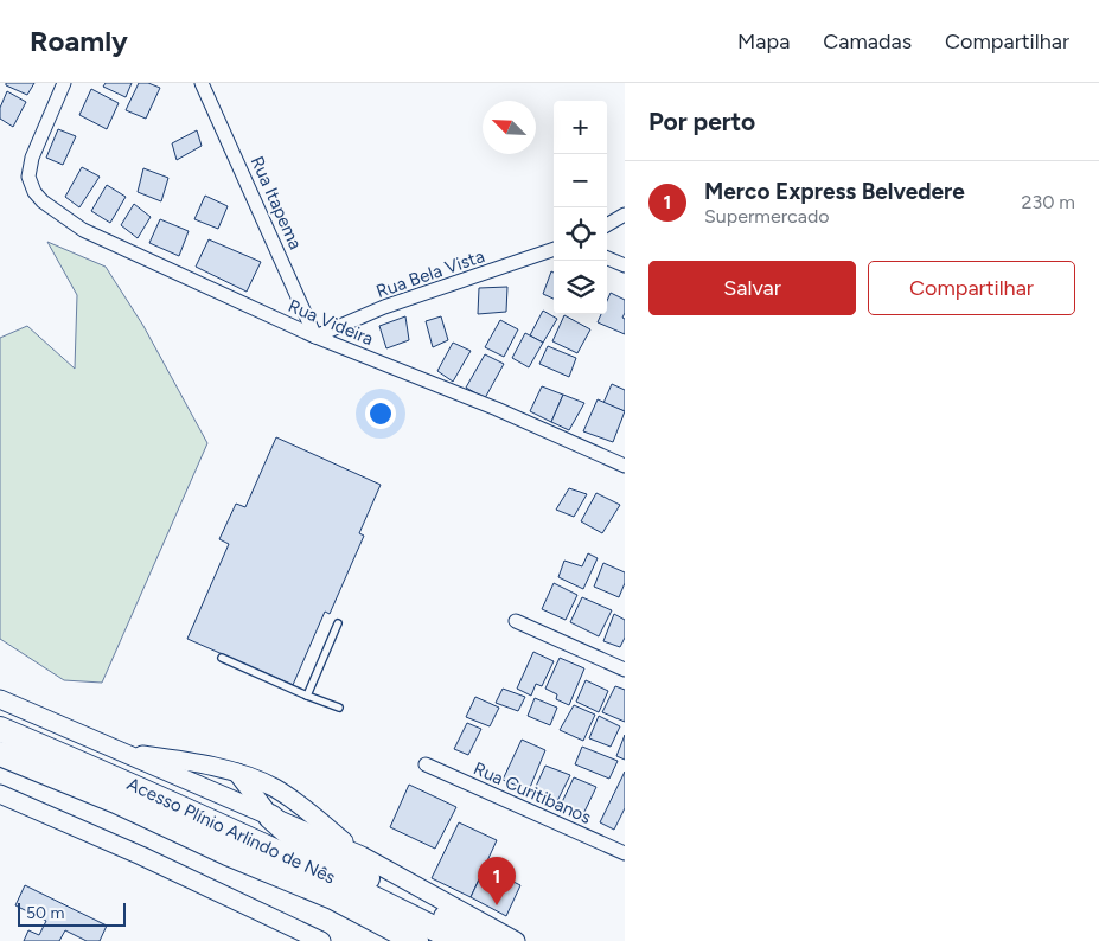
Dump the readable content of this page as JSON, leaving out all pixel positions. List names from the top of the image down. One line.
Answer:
{"streets":{"highway":["Acesso Plínio Arlindo de Nês"],"street":["Rua Itapema","Rua Bela Vista","Rua Videira","Rua Curitibanos"]},"crossings":[["Rua Itapema","Rua Bela Vista"],["Rua Itapema","Rua Videira"],["Rua Bela Vista","Rua Videira"]],"scale_bar":"50 m","north":"top left","page":{"header":"Roamly","nav":["Mapa","Camadas","Compartilhar"],"heading":"Por perto","map_buttons":["+","−"],"list":[{"mark":"1","name":"Merco Express Belvedere","note":"Supermercado","value":"230 m"}],"buttons":["Salvar","Compartilhar"],"pins":"1","scale":"50 m"}}
